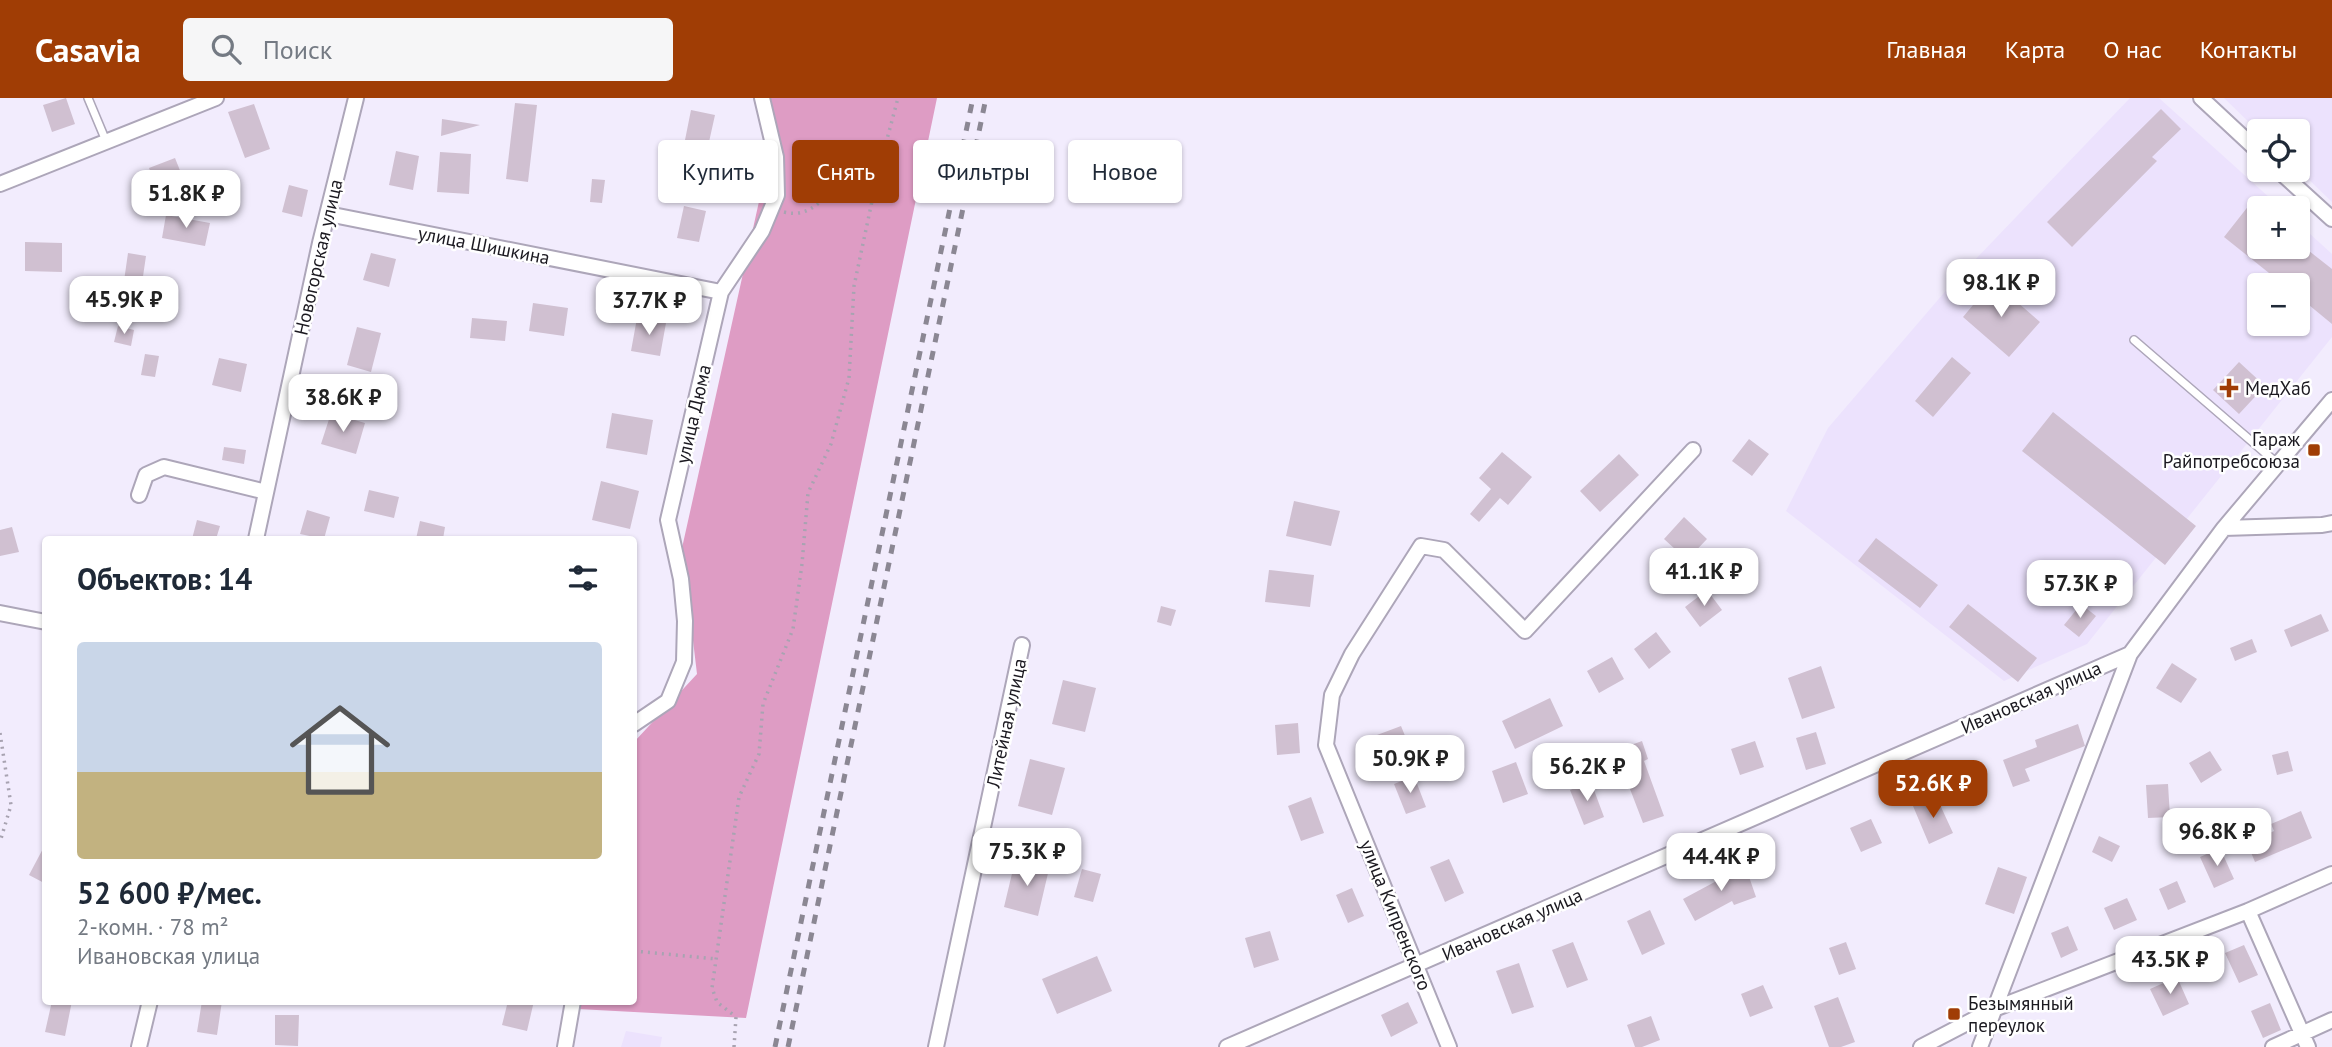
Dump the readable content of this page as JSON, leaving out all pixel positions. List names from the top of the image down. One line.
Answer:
{"streets":{"street":["улица Шишкина","Новогорская улица","улица Дюма","Ивановская улица","Литейная улица","улица Кипренского"]},"crossings":[["улица Шишкина","Новогорская улица"],["улица Шишкина","улица Дюма"],["Ивановская улица","улица Кипренского"]],"places":{"health":["МедХаб"],"transit":["Гараж Райпотребсоюза","Безымянный переулок"]},"page":{"header":"Casavia","search":"Поиск","nav":["Главная","Карта","О нас","Контакты"],"map_buttons":["+","−"],"chip":["Купить","Снять","Фильтры","Новое"],"price":["51.8K ₽","98.1K ₽","45.9K ₽","37.7K ₽","38.6K ₽","41.1K ₽","57.3K ₽","50.9K ₽","56.2K ₽","52.6K ₽","96.8K ₽","75.3K ₽","44.4K ₽","43.5K ₽"],"heading":"Объектов: 14","list":[{"name":"52 600 ₽/мес.","note":"2-комн. · 78 m² · Ивановская улица"}]}}
